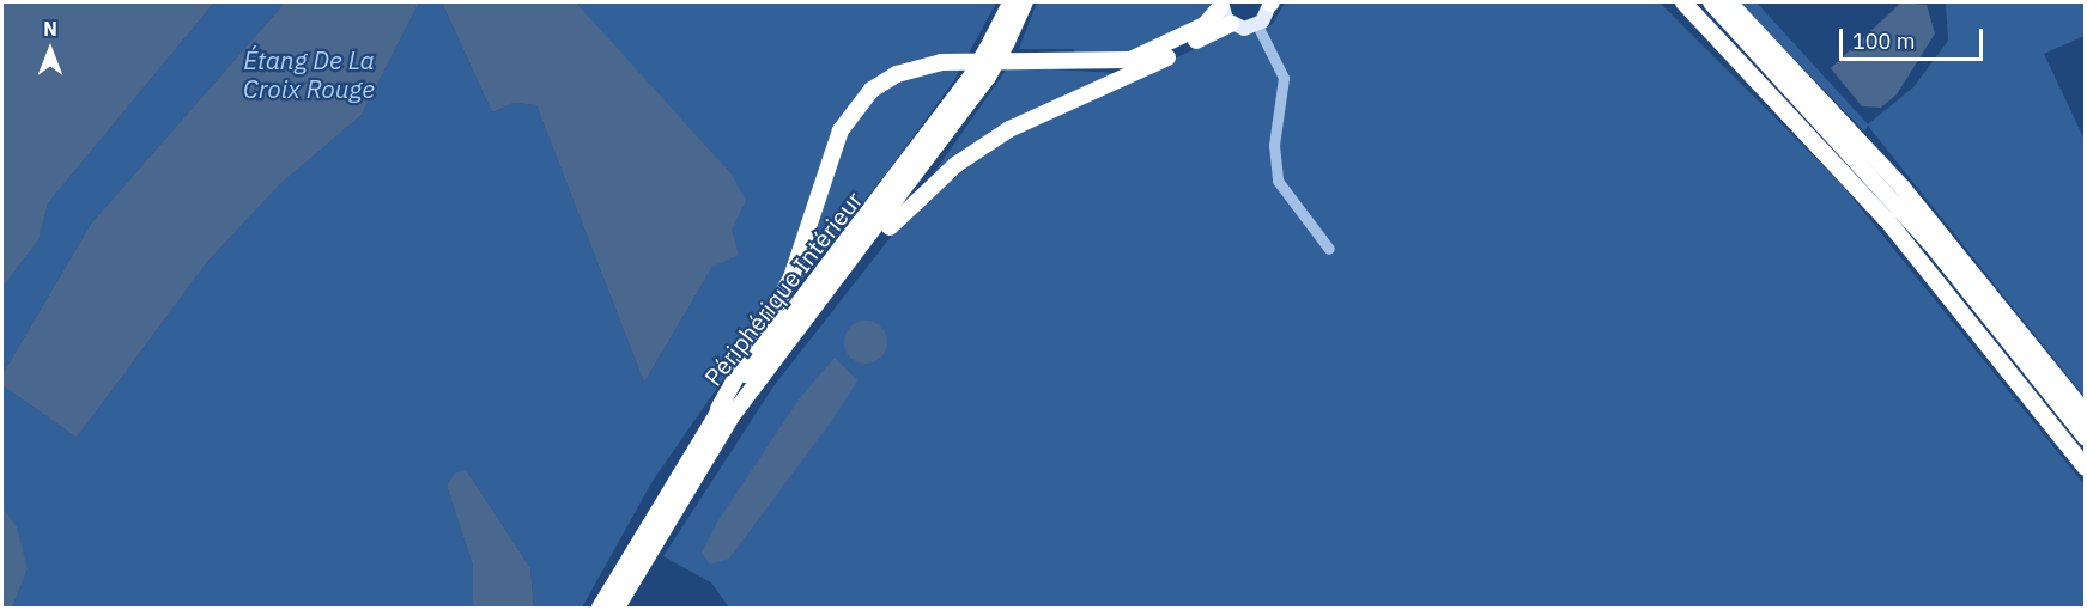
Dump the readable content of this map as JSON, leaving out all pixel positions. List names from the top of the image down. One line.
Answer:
{"streets":{"highway":["Périphérique Intérieur"]},"water":["Étang De La Croix Rouge"],"scale_bar":"100 m","north":"top"}
